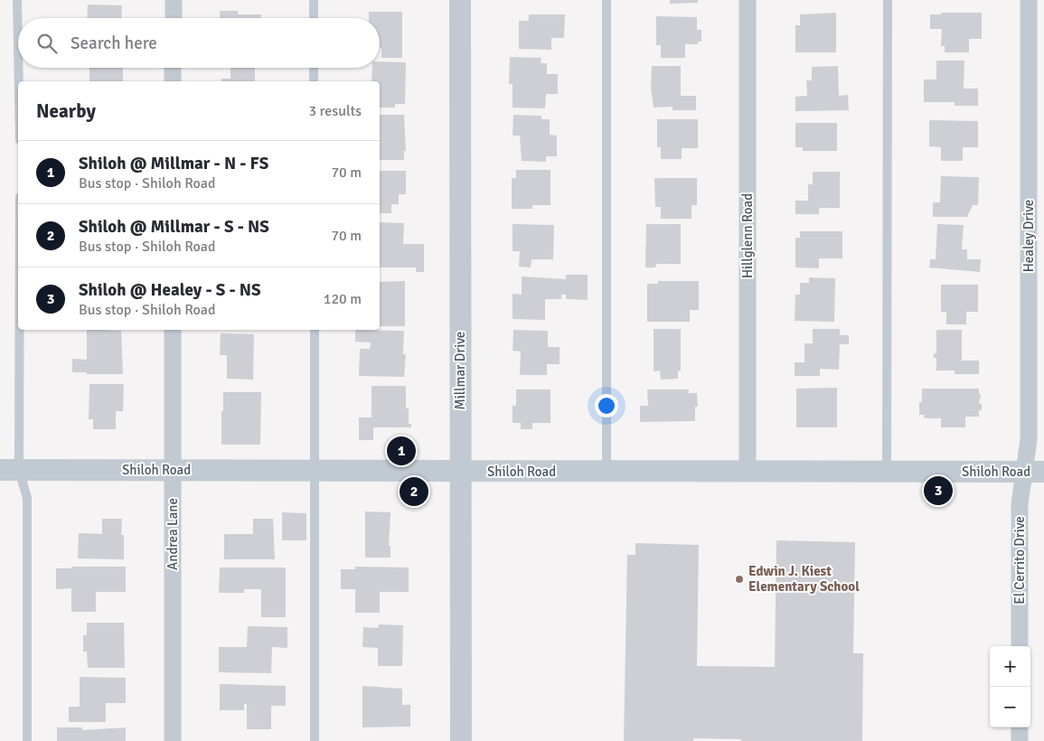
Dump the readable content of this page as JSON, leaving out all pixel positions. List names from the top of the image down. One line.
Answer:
{"streets":{"street":["Hillglenn Road","Healey Drive","Millmar Drive","Shiloh Road","Andrea Lane","El Cerrito Drive"]},"crossings":[["Hillglenn Road","Shiloh Road"],["Healey Drive","Shiloh Road"],["Healey Drive","El Cerrito Drive"],["Millmar Drive","Shiloh Road"],["Shiloh Road","Andrea Lane"],["Shiloh Road","El Cerrito Drive"]],"places":["Edwin J. Kiest Elementary School"],"page":{"search":"Search here","heading":["Nearby","3 results"],"list":[{"mark":"1","name":"Shiloh @ Millmar - N - FS","note":"Bus stop · Shiloh Road","value":"70 m"},{"mark":"2","name":"Shiloh @ Millmar - S - NS","note":"Bus stop · Shiloh Road","value":"70 m"},{"mark":"3","name":"Shiloh @ Healey - S - NS","note":"Bus stop · Shiloh Road","value":"120 m"}],"pins":["1","3","2"],"map_buttons":["+","−"]}}
